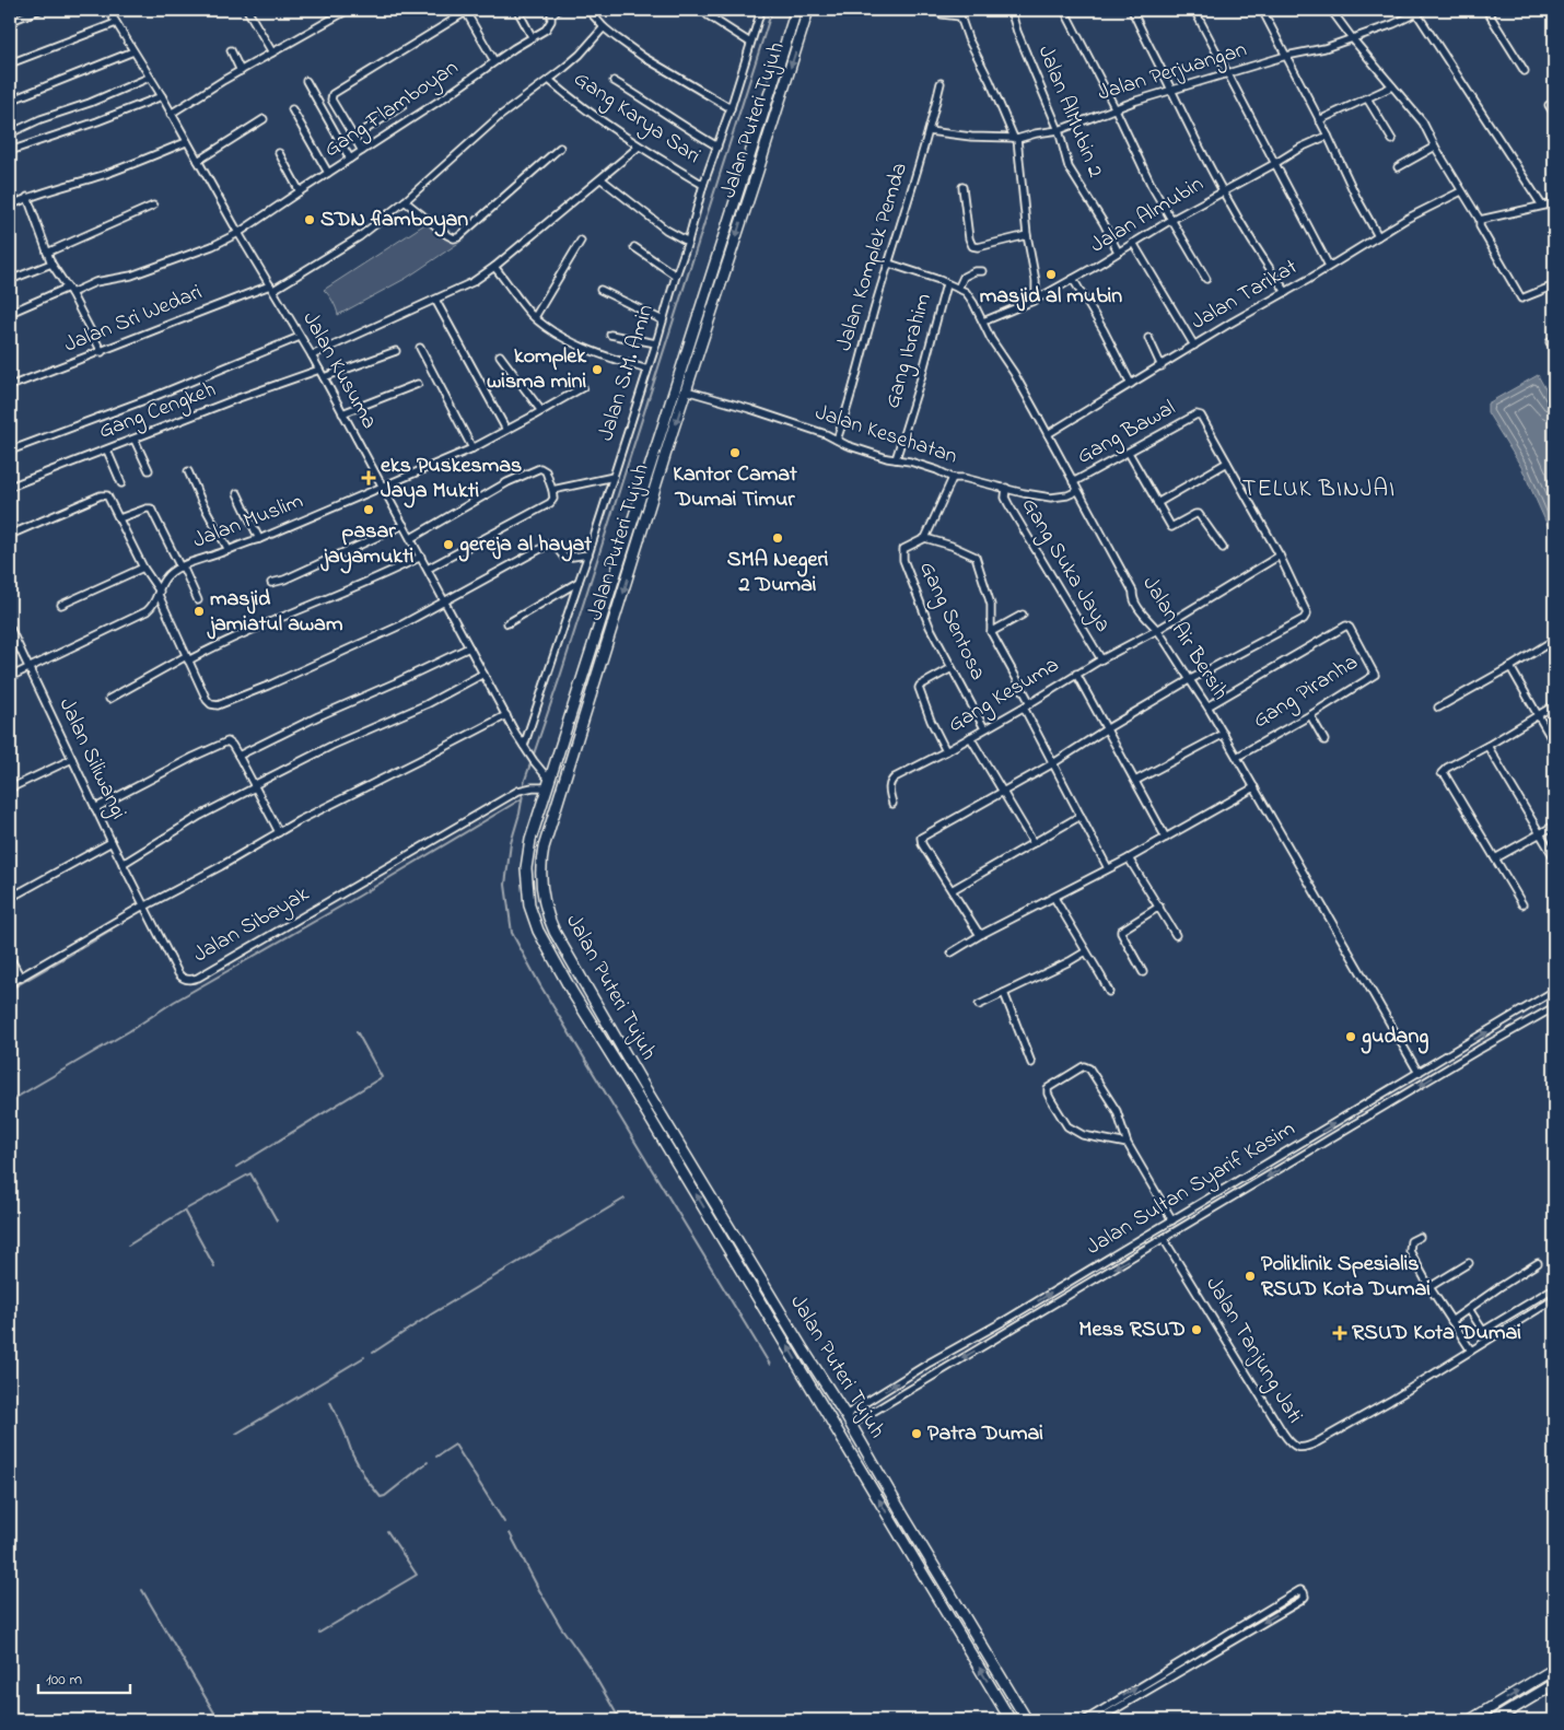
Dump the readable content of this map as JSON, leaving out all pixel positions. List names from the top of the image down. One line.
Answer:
{"streets":{"highway":["Jalan Puteri Tujuh"],"street":["Jalan Perjuangan","Gang Flamboyan","Jalan AlMubin 2","Gang Karya Sari","Jalan Almubin","Jalan Komplek Pemda","Jalan Tarikat","Jalan Sri Wedari","Gang Ibrahim","Jalan Kusuma","Jalan S.M. Amin","Gang Cengkeh","Gang Bawal","Jalan Kesehatan","Jalan Muslim","Gang Suka Jaya","Gang Sentosa","Jalan Air Bersih","Gang Piranha","Gang Kesuma","Jalan Siliwangi","Jalan Sibayak","Jalan Sultan Syarif Kasim","Jalan Tanjung Jati"]},"crossings":[["Jalan Perjuangan","Jalan AlMubin 2"],["Jalan Perjuangan","Jalan Komplek Pemda"],["Gang Flamboyan","Jalan Kusuma"],["Jalan AlMubin 2","Jalan Almubin"],["Gang Karya Sari","Jalan Sri Wedari"],["Gang Karya Sari","Jalan S.M. Amin"],["Jalan Puteri Tujuh","Jalan Kusuma"],["Jalan Puteri Tujuh","Jalan Kesehatan"],["Jalan Puteri Tujuh","Jalan Sibayak"],["Jalan Puteri Tujuh","Jalan Sultan Syarif Kasim"],["Jalan Almubin","Jalan Air Bersih"],["Jalan Komplek Pemda","Jalan Kesehatan"],["Jalan Komplek Pemda","Jalan Air Bersih"],["Jalan Tarikat","Jalan Air Bersih"],["Jalan Sri Wedari","Jalan Kusuma"],["Gang Ibrahim","Jalan Kesehatan"],["Gang Ibrahim","Jalan Air Bersih"],["Jalan Kusuma","Jalan S.M. Amin"],["Jalan Kusuma","Gang Cengkeh"],["Jalan Kusuma","Jalan Muslim"],["Jalan Kusuma","Jalan Sibayak"],["Gang Bawal","Jalan Air Bersih"],["Jalan Kesehatan","Gang Suka Jaya"],["Jalan Kesehatan","Jalan Air Bersih"],["Jalan Muslim","Jalan Siliwangi"],["Gang Suka Jaya","Gang Kesuma"],["Gang Sentosa","Gang Kesuma"],["Jalan Air Bersih","Gang Piranha"],["Jalan Air Bersih","Gang Kesuma"],["Jalan Air Bersih","Jalan Sultan Syarif Kasim"],["Jalan Siliwangi","Jalan Sibayak"],["Jalan Sultan Syarif Kasim","Jalan Tanjung Jati"]],"districts":["TELUK BINJAI"],"places":{"other":["SDN flamboyan","masjid al mubin","komplek wisma mini","Kantor Camat Dumai Timur","pasar jayamukti","SMA Negeri 2 Dumai","gereja al hayat","masjid jamiatul awam","gudang","Poliklinik Spesialis RSUD Kota Dumai","Mess RSUD","Patra Dumai"],"health":["eks Puskesmas Jaya Mukti","RSUD Kota Dumai"]},"scale_bar":"100 m"}
